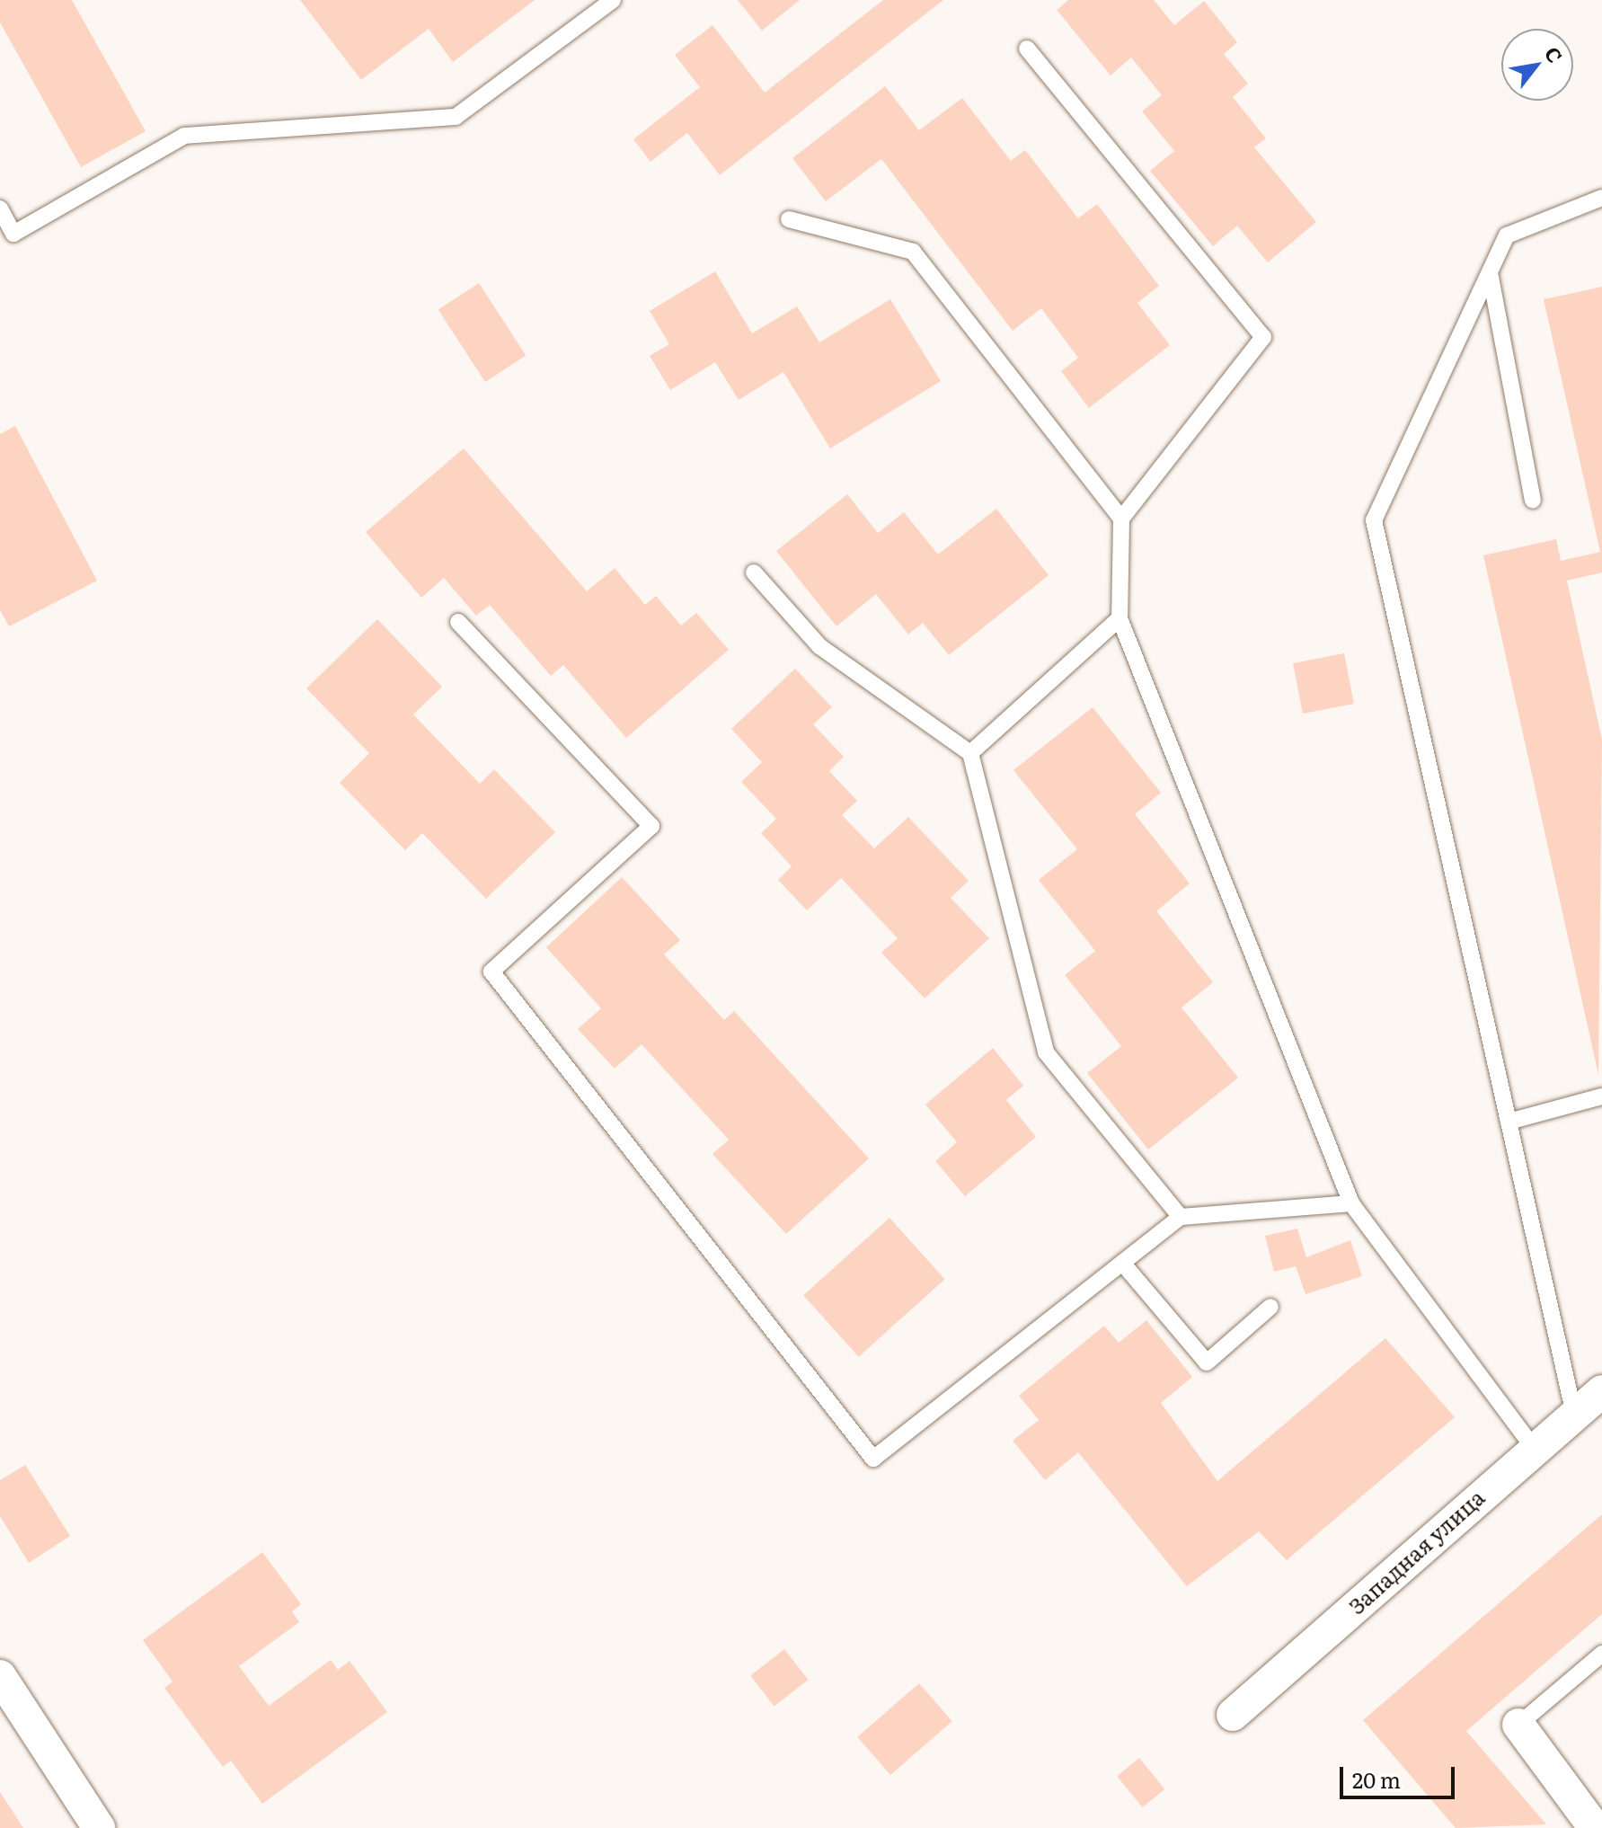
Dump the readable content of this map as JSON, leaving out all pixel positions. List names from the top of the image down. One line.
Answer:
{"streets":{"street":["Западная улица"]},"scale_bar":"20 m","north":"top right"}
